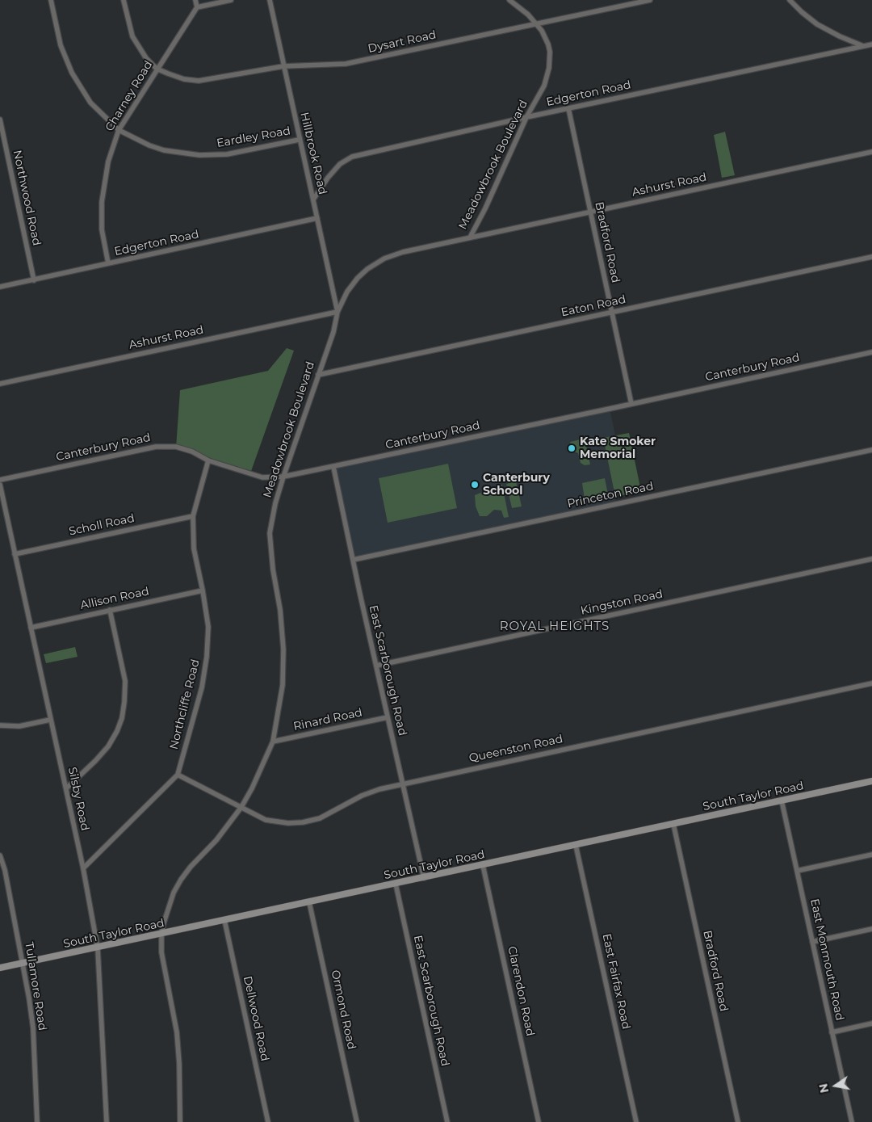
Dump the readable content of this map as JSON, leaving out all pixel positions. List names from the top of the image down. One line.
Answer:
{"streets":{"main road":["South Taylor Road"],"street":["Dysart Road","Edgerton Road","Charney Road","Eardley Road","Hillbrook Road","Meadowbrook Boulevard","Ashurst Road","Northwood Road","Bradford Road","Eaton Road","Canterbury Road","Princeton Road","Scholl Road","Allison Road","Kingston Road","East Scarborough Road","Northcliffe Road","Rinard Road","Queenston Road","Silsby Road","East Monmouth Road","East Fairfax Road","Tullamore Road","Clarendon Road","Ormond Road","Dellwood Road"]},"crossings":[["Dysart Road","Charney Road"],["Dysart Road","Hillbrook Road"],["Dysart Road","Meadowbrook Boulevard"],["Edgerton Road","Charney Road"],["Edgerton Road","Hillbrook Road"],["Edgerton Road","Meadowbrook Boulevard"],["Edgerton Road","Northwood Road"],["Edgerton Road","Bradford Road"],["Charney Road","Eardley Road"],["Eardley Road","Hillbrook Road"],["Hillbrook Road","Meadowbrook Boulevard"],["Hillbrook Road","Ashurst Road"],["Meadowbrook Boulevard","Ashurst Road"],["Meadowbrook Boulevard","Eaton Road"],["Meadowbrook Boulevard","Canterbury Road"],["Meadowbrook Boulevard","Rinard Road"],["Meadowbrook Boulevard","Queenston Road"],["Meadowbrook Boulevard","South Taylor Road"],["Ashurst Road","Bradford Road"],["Bradford Road","Eaton Road"],["Bradford Road","Canterbury Road"],["Bradford Road","South Taylor Road"],["Canterbury Road","East Scarborough Road"],["Canterbury Road","Northcliffe Road"],["Princeton Road","East Scarborough Road"],["Scholl Road","Northcliffe Road"],["Scholl Road","Silsby Road"],["Allison Road","Northcliffe Road"],["Allison Road","Silsby Road"],["Kingston Road","East Scarborough Road"],["East Scarborough Road","Rinard Road"],["East Scarborough Road","Queenston Road"],["East Scarborough Road","South Taylor Road"],["Northcliffe Road","Queenston Road"],["Northcliffe Road","Silsby Road"],["South Taylor Road","Silsby Road"],["South Taylor Road","East Monmouth Road"],["South Taylor Road","East Fairfax Road"],["South Taylor Road","Tullamore Road"],["South Taylor Road","Clarendon Road"],["South Taylor Road","Ormond Road"],["South Taylor Road","Dellwood Road"]],"districts":["ROYAL HEIGHTS"],"places":["Kate Smoker Memorial","Canterbury School"],"north":"left"}
